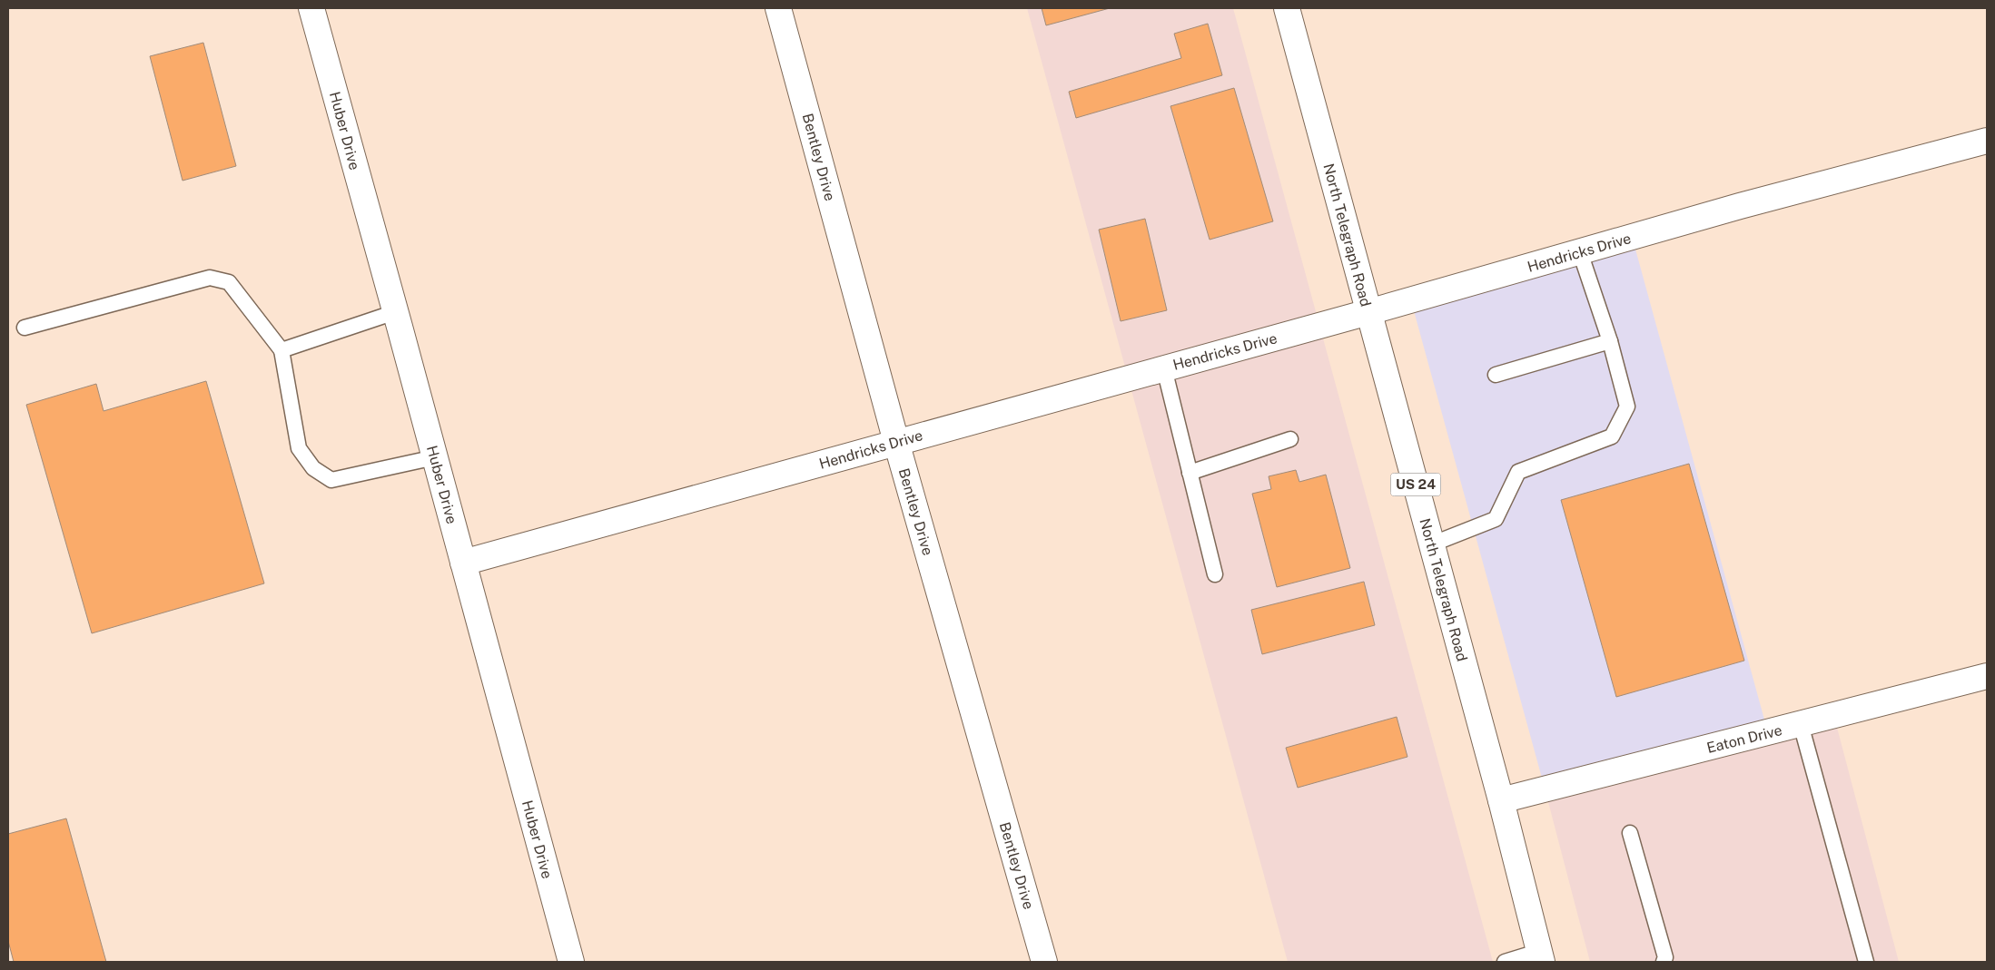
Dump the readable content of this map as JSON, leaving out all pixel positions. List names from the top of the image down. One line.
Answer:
{"streets":{"street":["Huber Drive","Bentley Drive","North Telegraph Road","Hendricks Drive","US 24","Eaton Drive"]},"crossings":[["Huber Drive","Hendricks Drive"],["Bentley Drive","Hendricks Drive"],["North Telegraph Road","Hendricks Drive"],["North Telegraph Road","Eaton Drive"]]}
